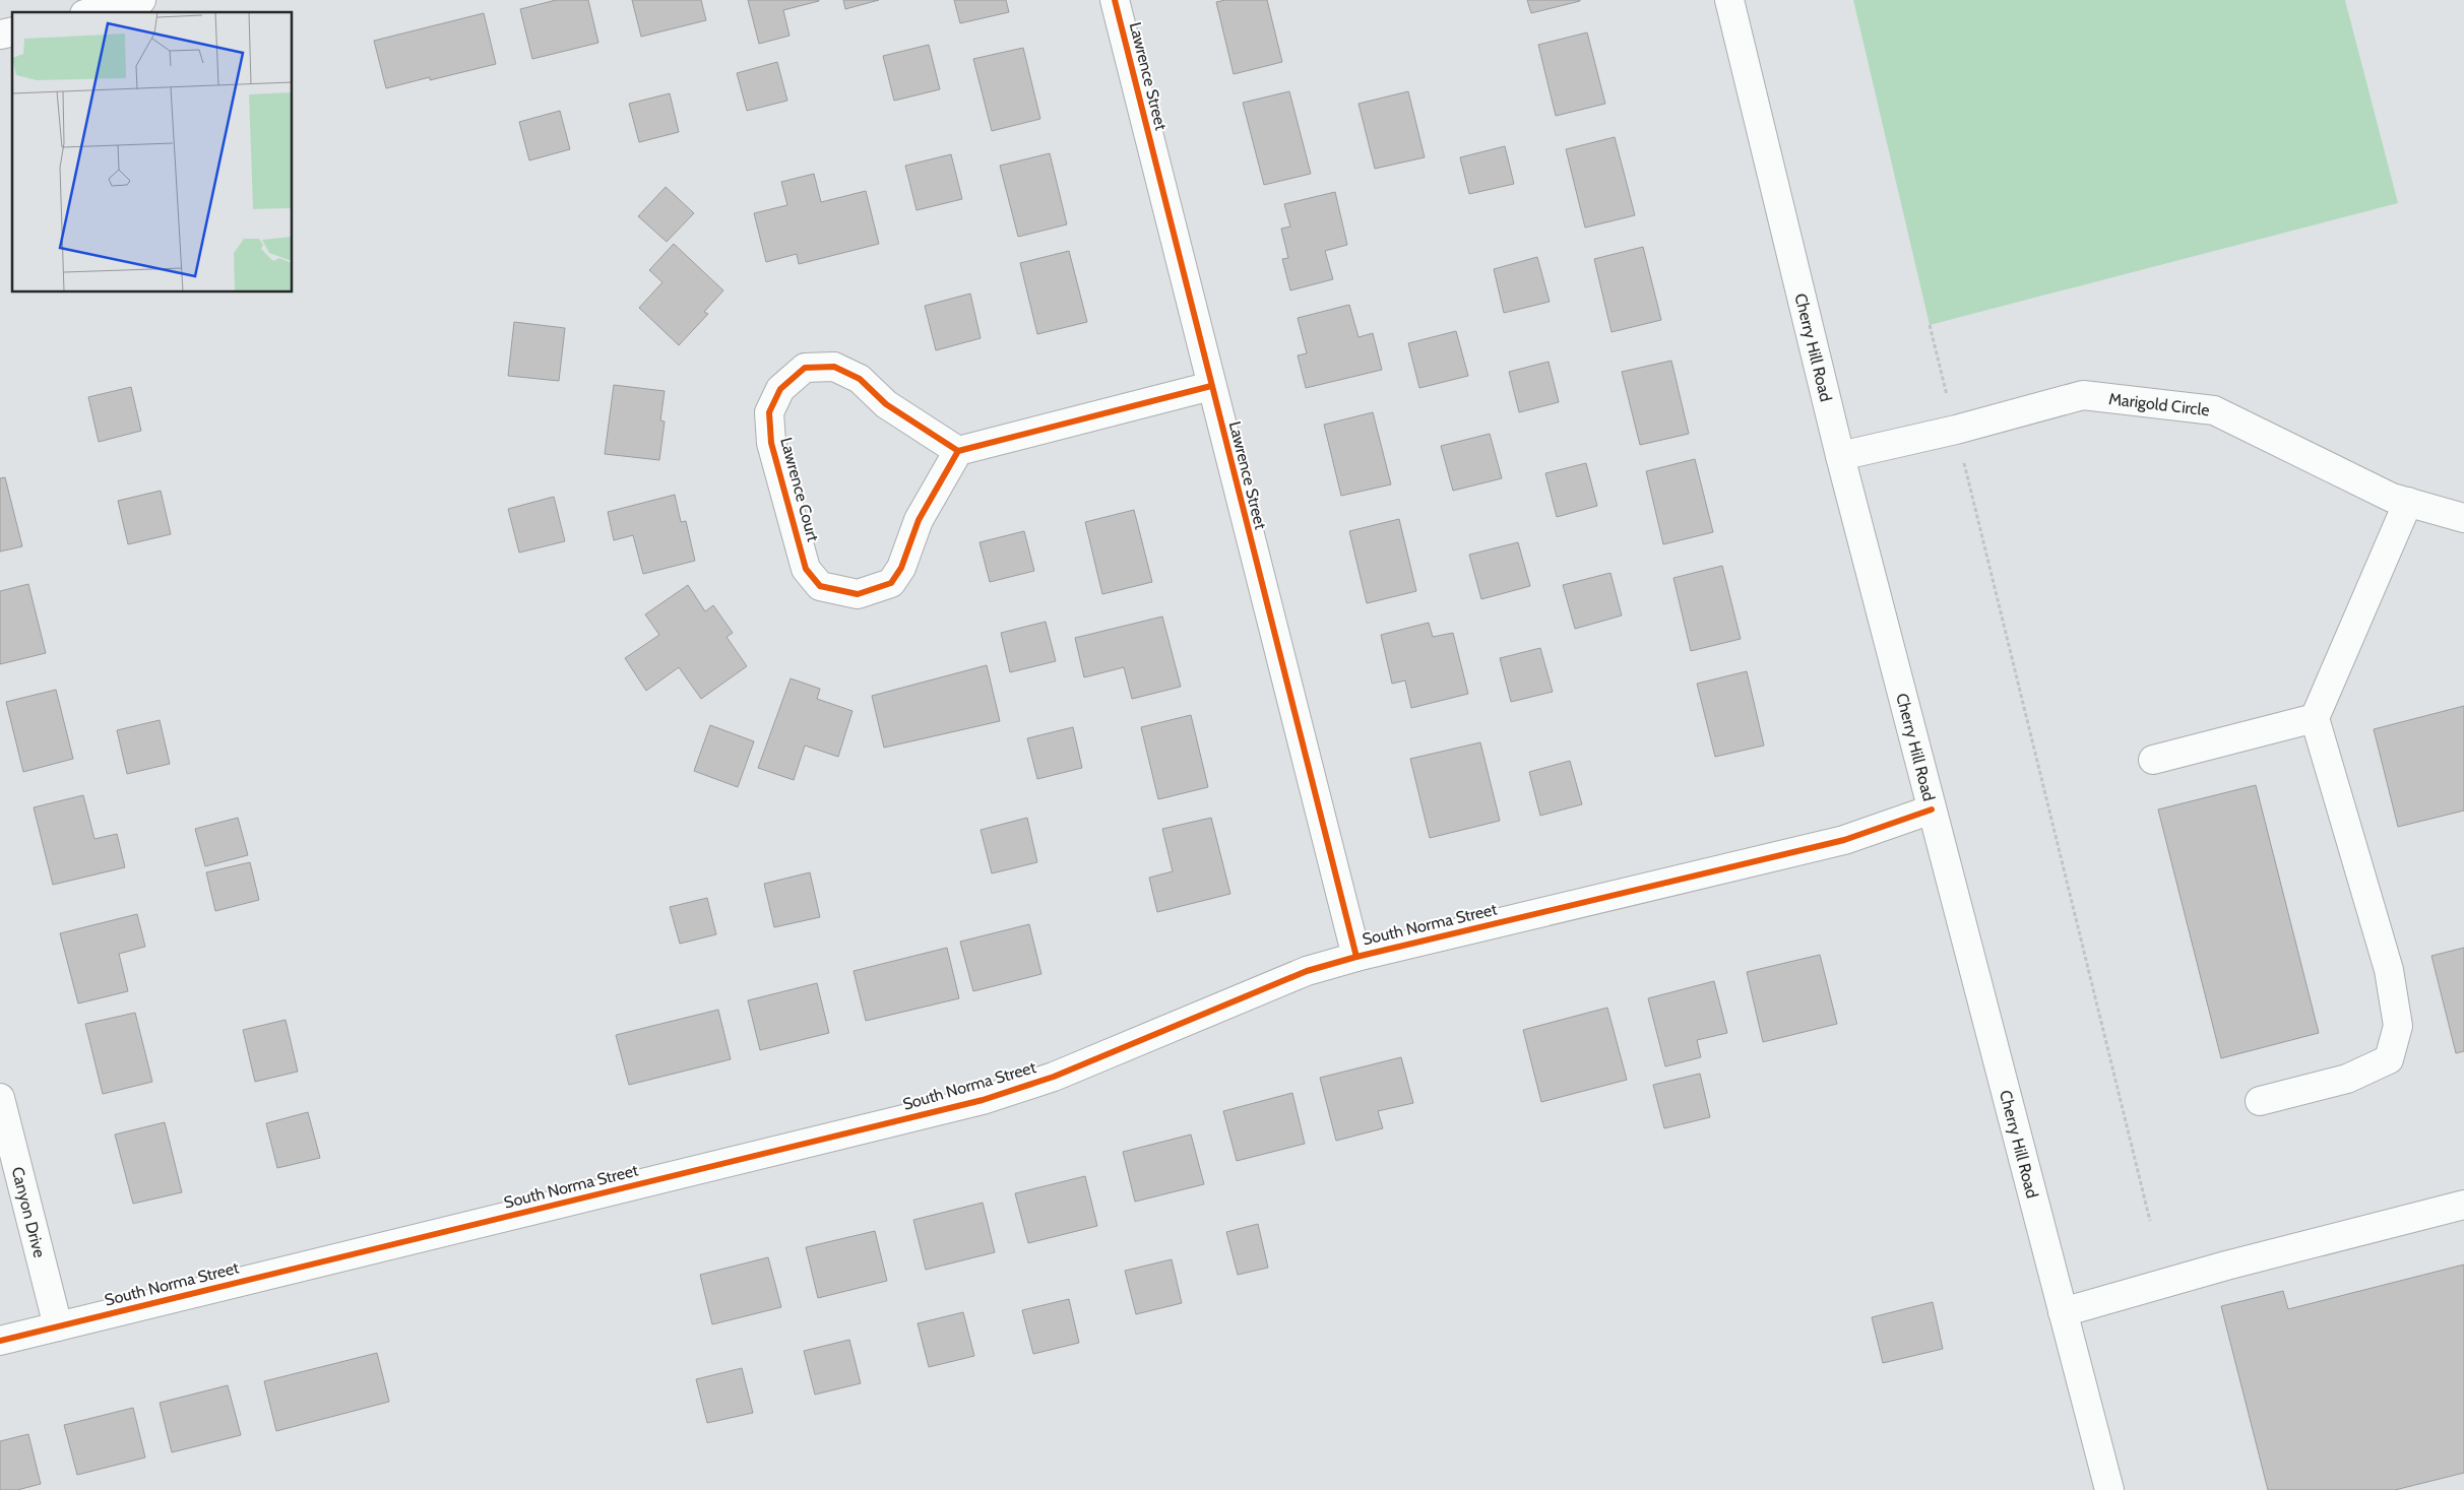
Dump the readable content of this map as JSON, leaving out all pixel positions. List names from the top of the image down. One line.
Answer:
{"streets":{"street":["Lawrence Street","Cherry Hill Road","Marigold Circle","Lawrence Court","South Norma Street","Canyon Drive"]},"crossings":[["Lawrence Street","South Norma Street"],["Cherry Hill Road","Marigold Circle"],["Cherry Hill Road","South Norma Street"],["South Norma Street","Canyon Drive"]]}
